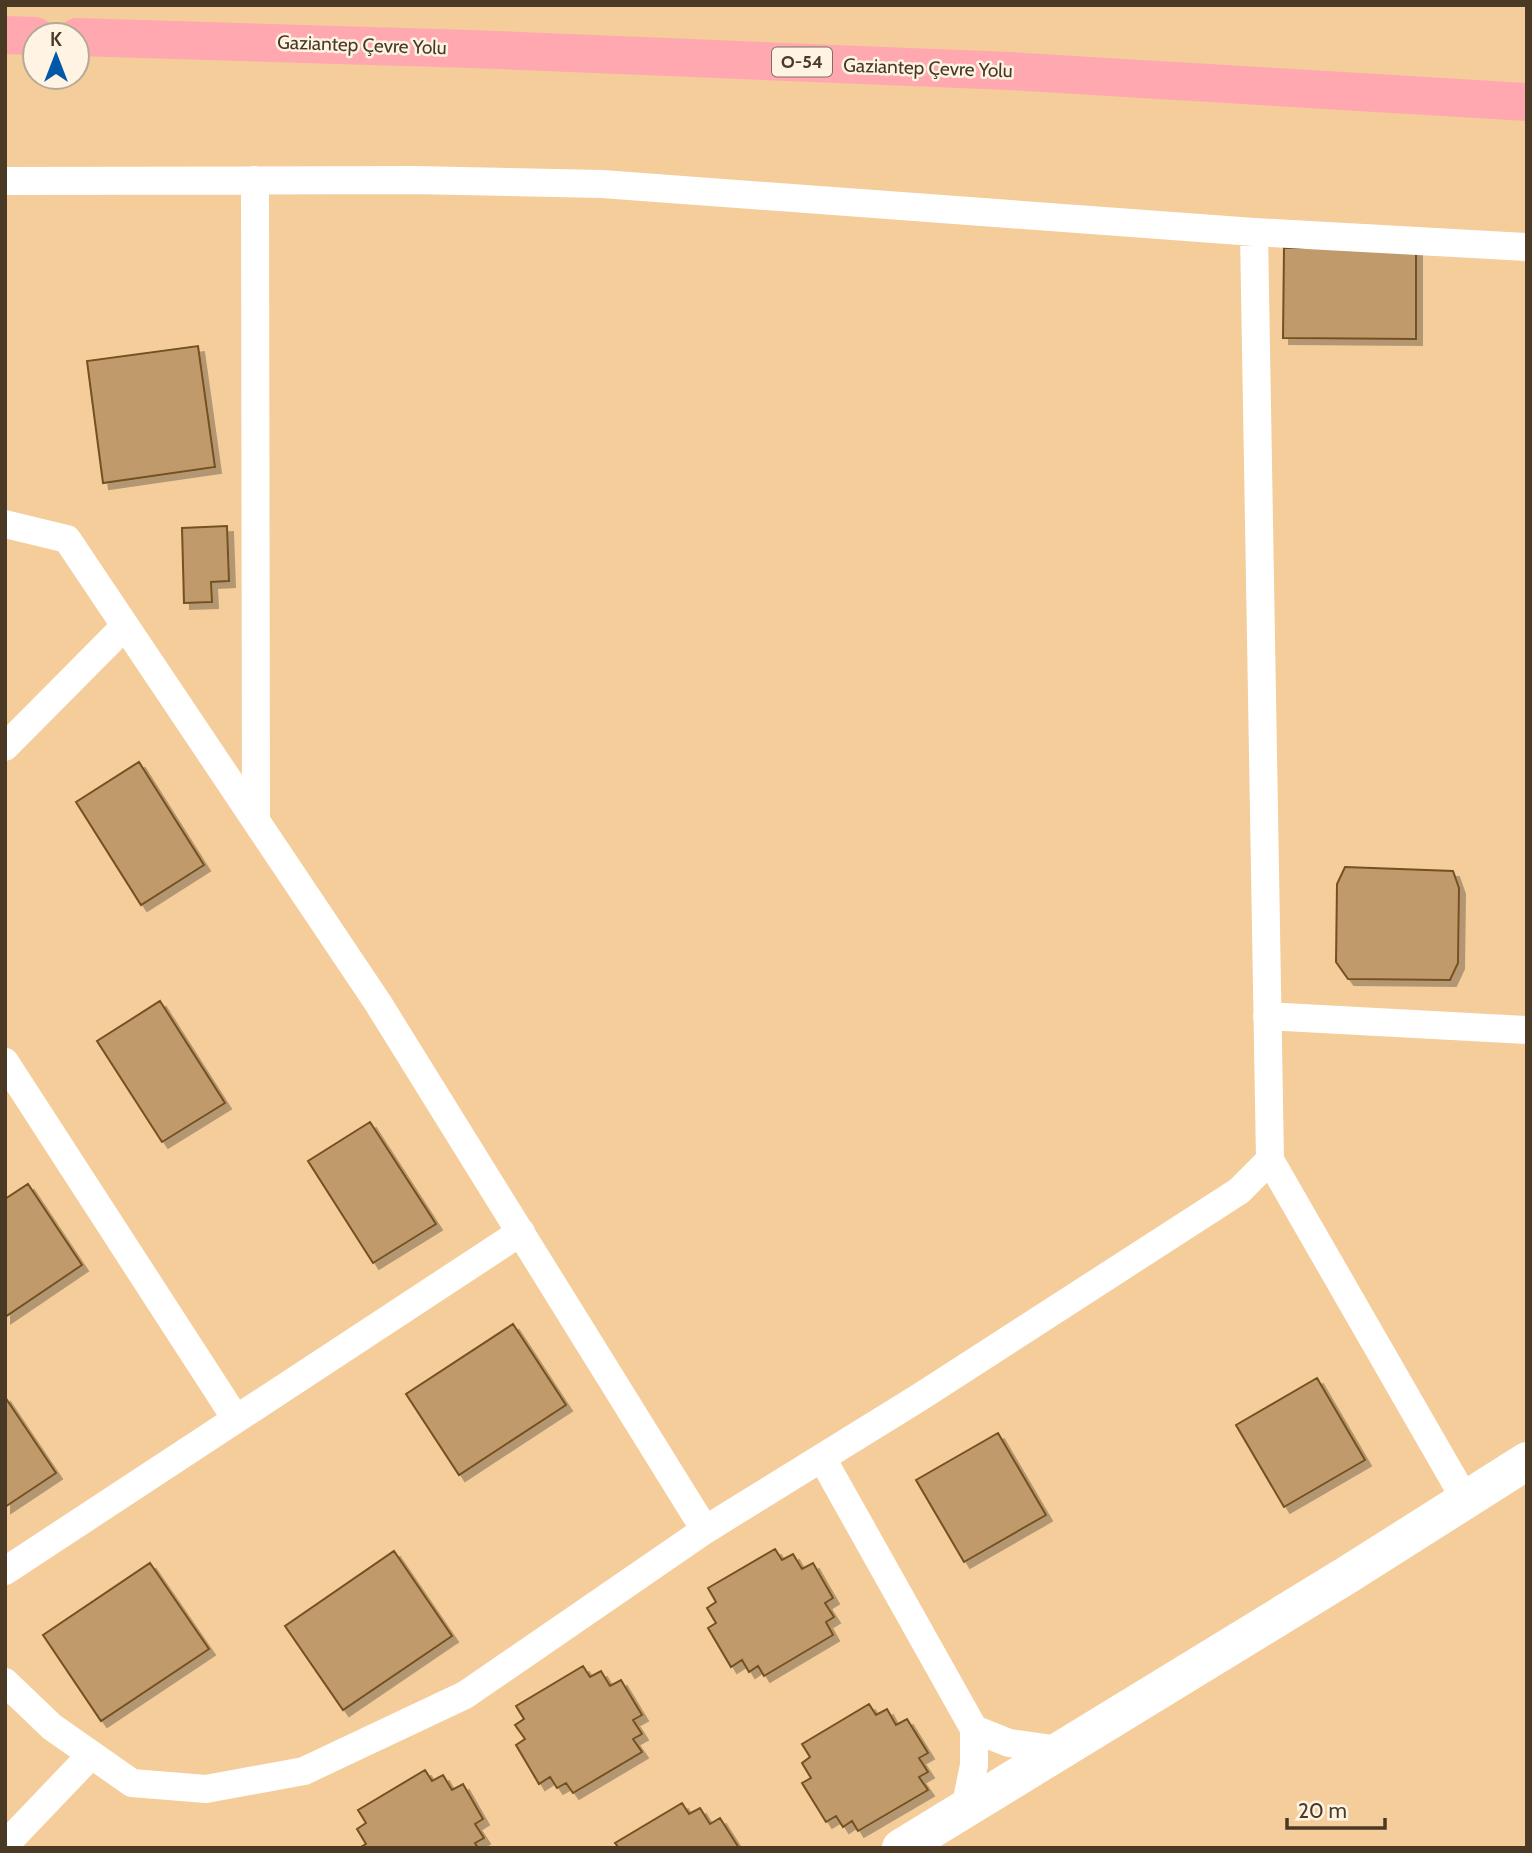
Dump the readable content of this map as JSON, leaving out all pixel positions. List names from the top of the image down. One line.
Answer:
{"streets":{"highway":["Gaziantep Çevre Yolu","O-54"]},"scale_bar":"20 m","north":"top"}
